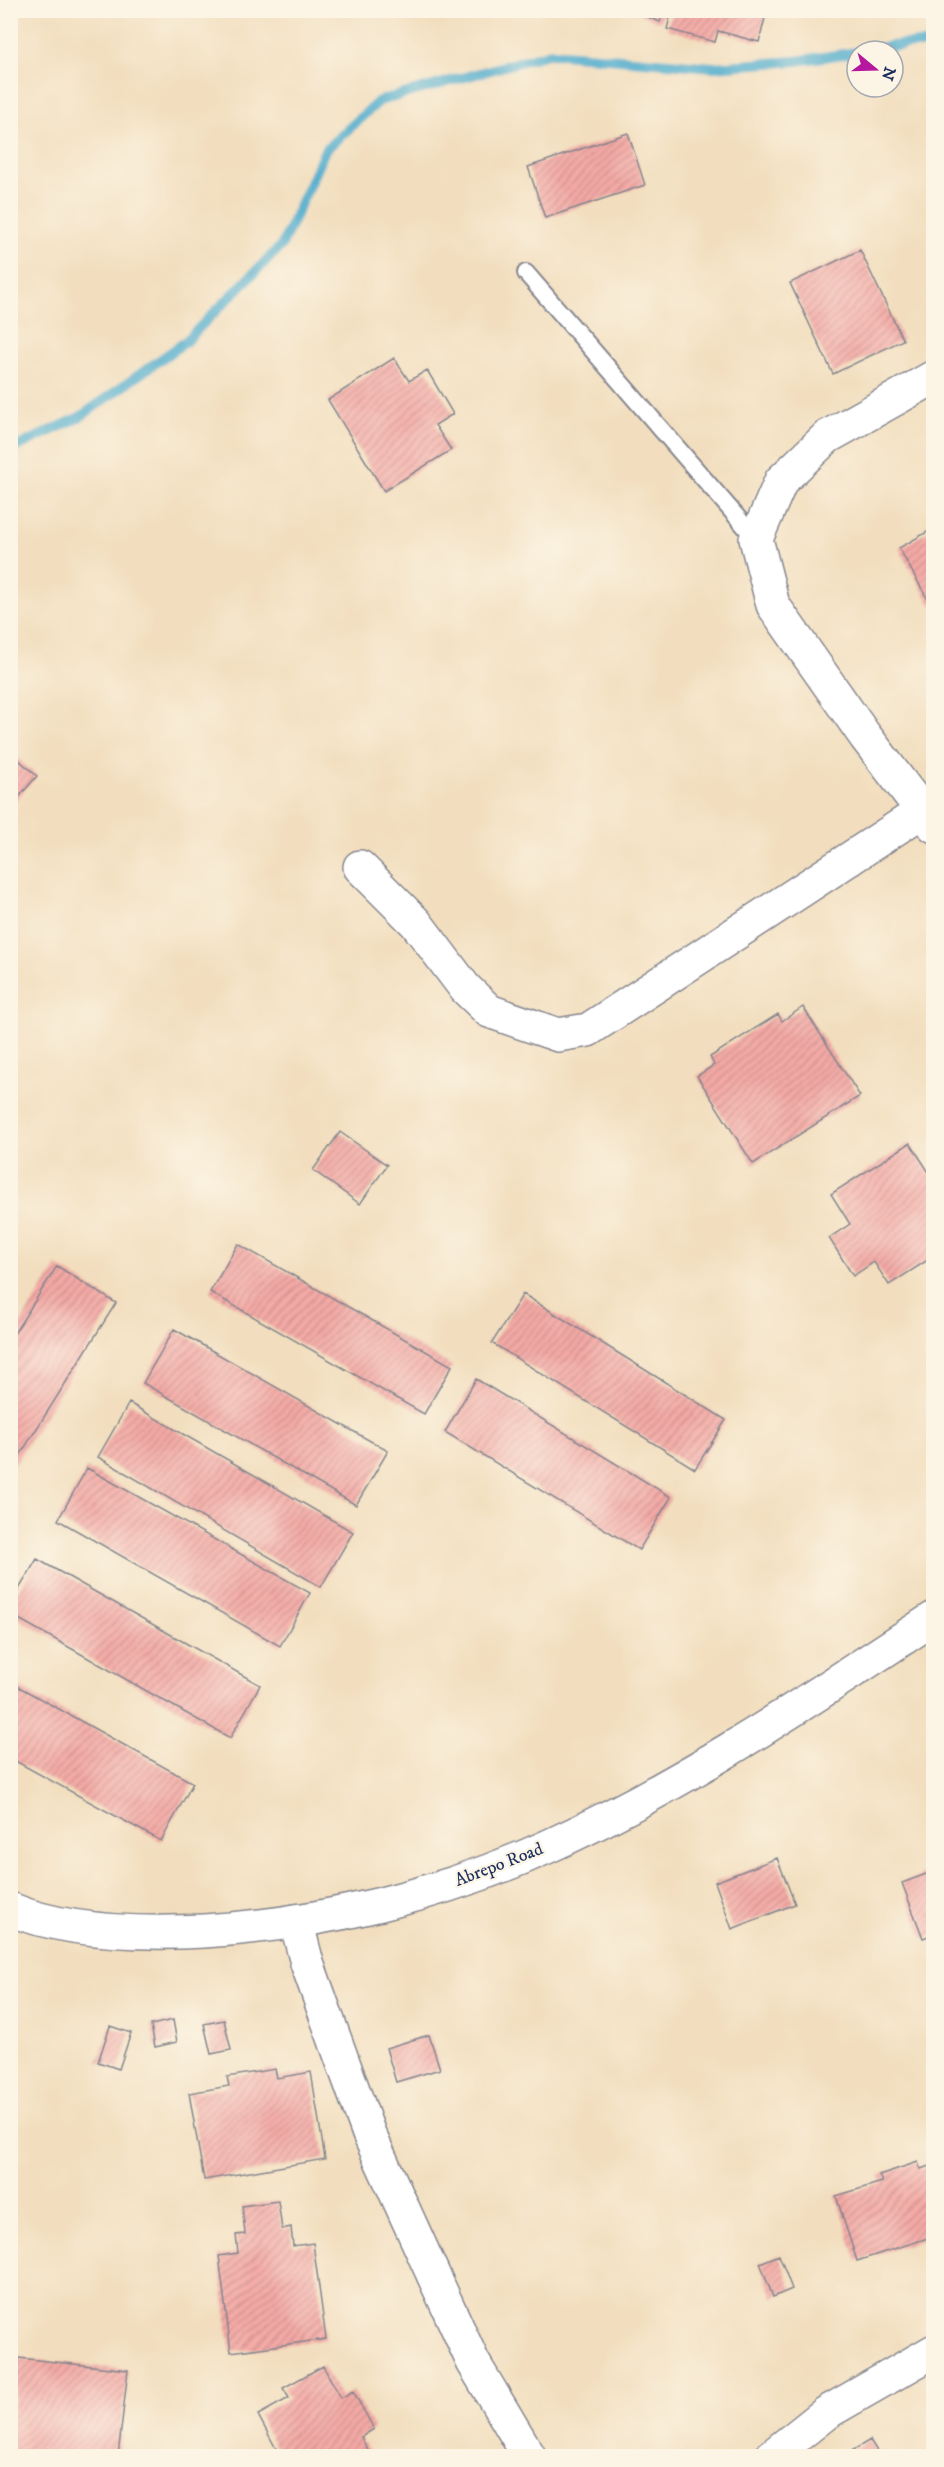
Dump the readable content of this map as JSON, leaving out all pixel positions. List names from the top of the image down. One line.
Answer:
{"streets":{"street":["Abrepo Road"]},"north":"right"}
